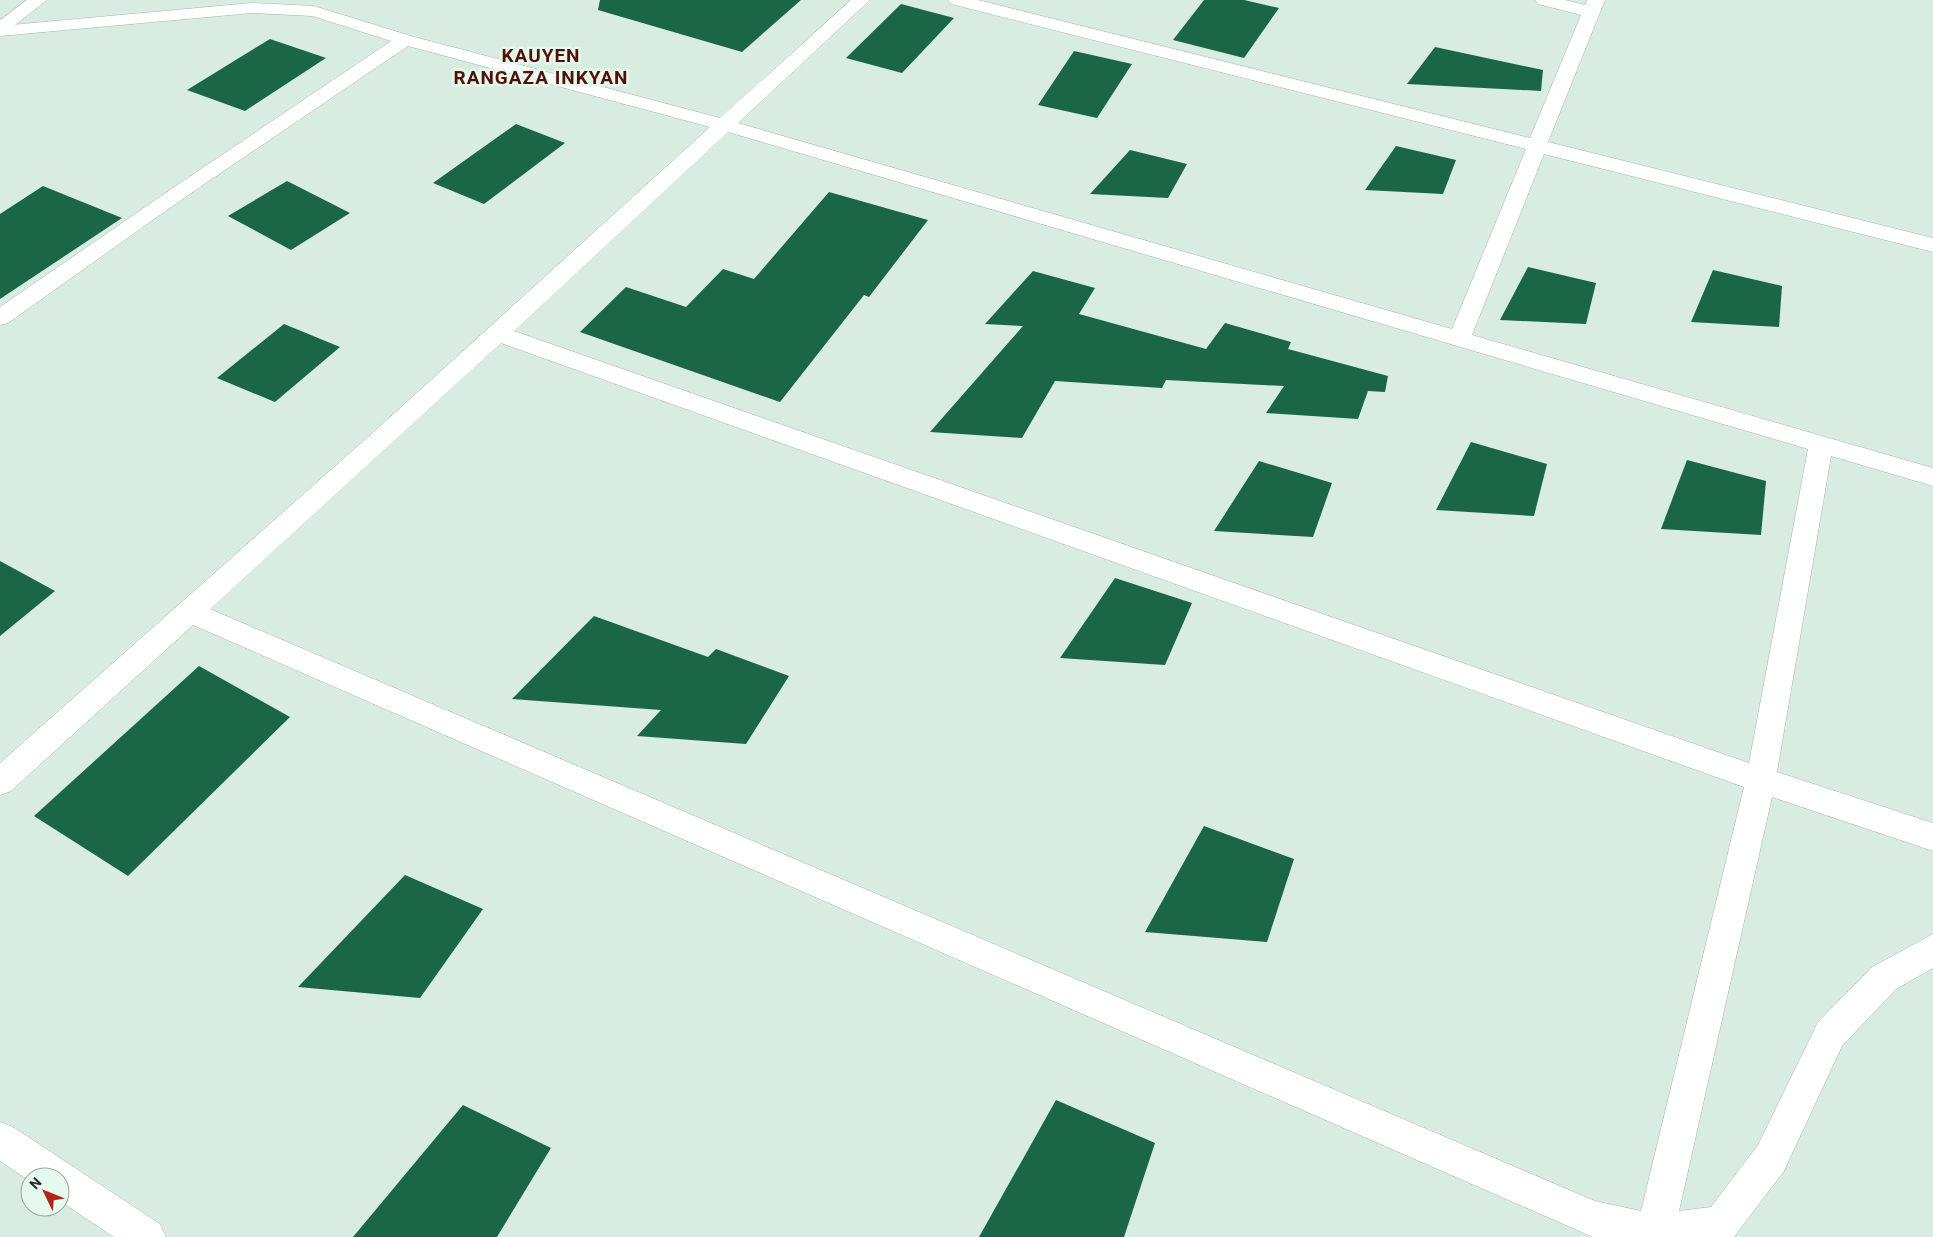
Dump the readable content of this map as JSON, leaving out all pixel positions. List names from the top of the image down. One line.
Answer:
{"districts":["KAUYEN RANGAZA INKYAN"],"north":"top left"}
